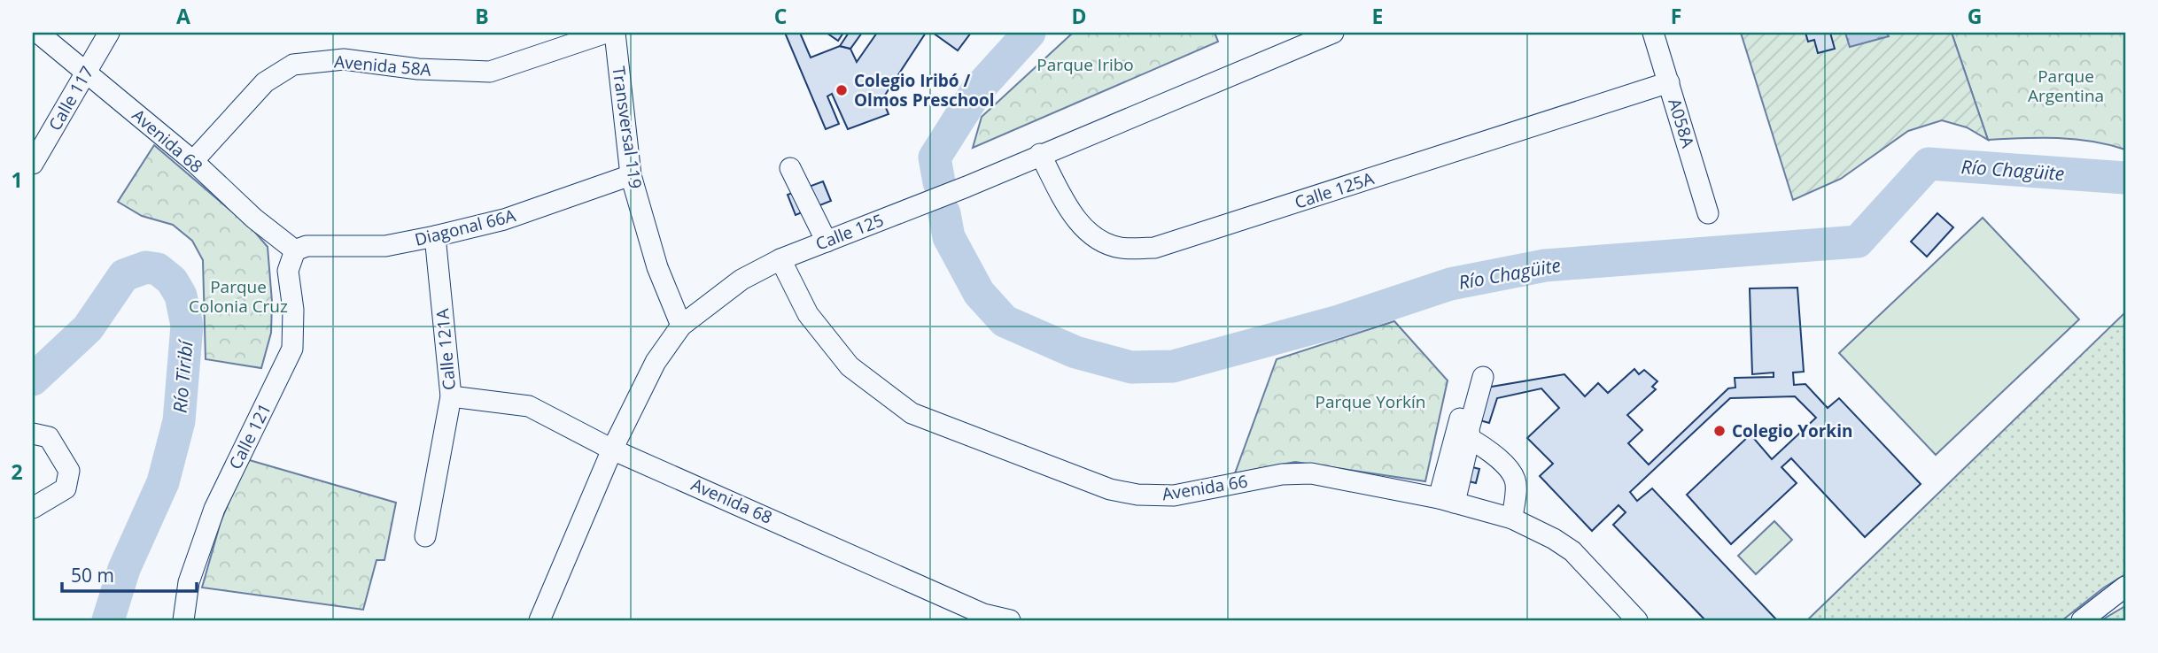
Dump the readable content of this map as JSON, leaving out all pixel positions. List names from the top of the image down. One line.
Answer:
{"streets":{"street":["Avenida 58A","Calle 117","A058A","Transversal 119","Avenida 68","Calle 125A","Diagonal 66A","Calle 125","Calle 121A","Calle 121","Avenida 66"]},"crossings":[["Avenida 58A","Avenida 68"],["Calle 117","Avenida 68"],["A058A","Calle 125A"],["Transversal 119","Diagonal 66A"],["Transversal 119","Calle 125"],["Avenida 68","Diagonal 66A"],["Avenida 68","Calle 125"],["Avenida 68","Calle 121A"],["Avenida 68","Calle 121"],["Calle 125A","Calle 125"],["Diagonal 66A","Calle 121A"],["Diagonal 66A","Calle 121"],["Calle 125","Avenida 66"]],"water":["Río Chagüite","Río Tiribí"],"parks":["Parque Iribo","Parque Argentina","Parque Colonia Cruz","Parque Yorkín"],"places":["Colegio Iribó / Olmos Preschool","Colegio Yorkin"],"scale_bar":"50 m","grid":{"columns":["A","B","C","D","E","F","G"],"rows":["1","2"]}}
